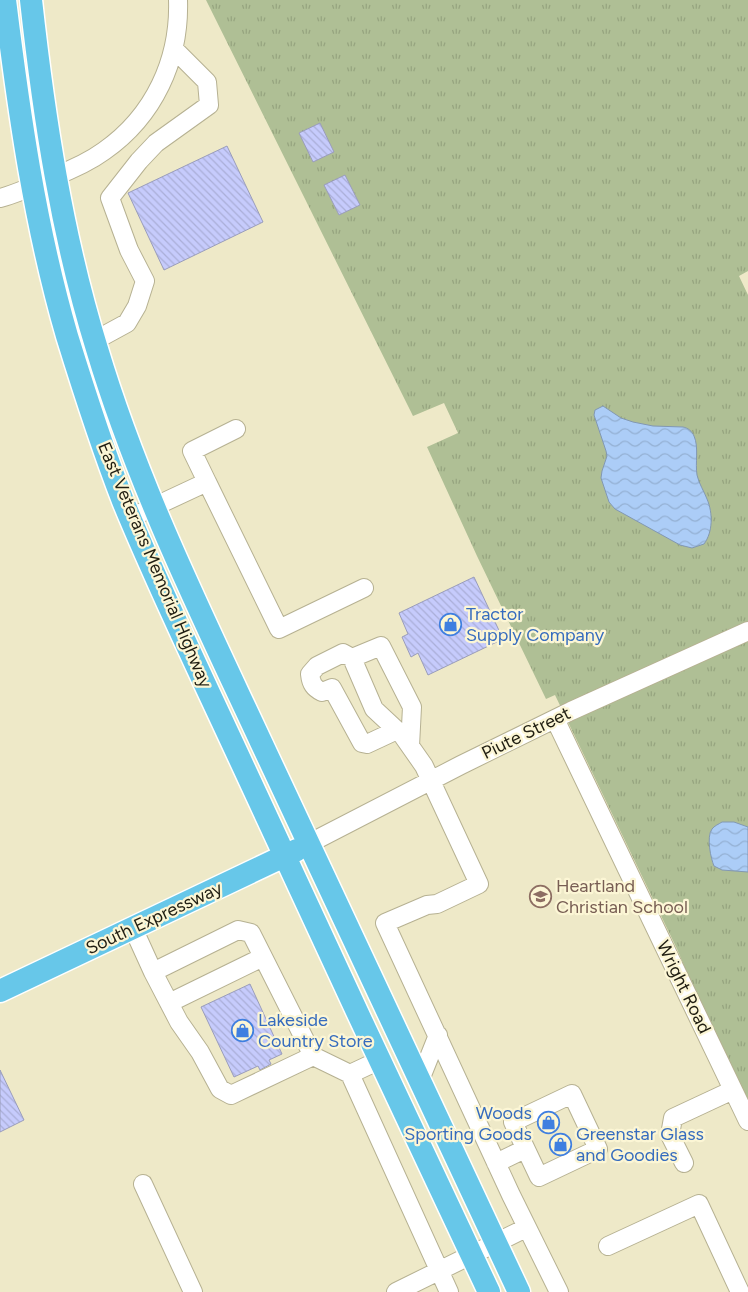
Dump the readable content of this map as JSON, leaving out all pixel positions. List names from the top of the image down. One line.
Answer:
{"streets":{"main road":["East Veterans Memorial Highway","South Expressway"],"street":["Piute Street","Wright Road"]},"crossings":[["East Veterans Memorial Highway","Piute Street"],["East Veterans Memorial Highway","South Expressway"],["Piute Street","South Expressway"],["Piute Street","Wright Road"]],"places":{"shop":["Tractor Supply Company","Lakeside Country Store","Woods Sporting Goods","Greenstar Glass and Goodies"],"school or university":["Heartland Christian School"]}}
